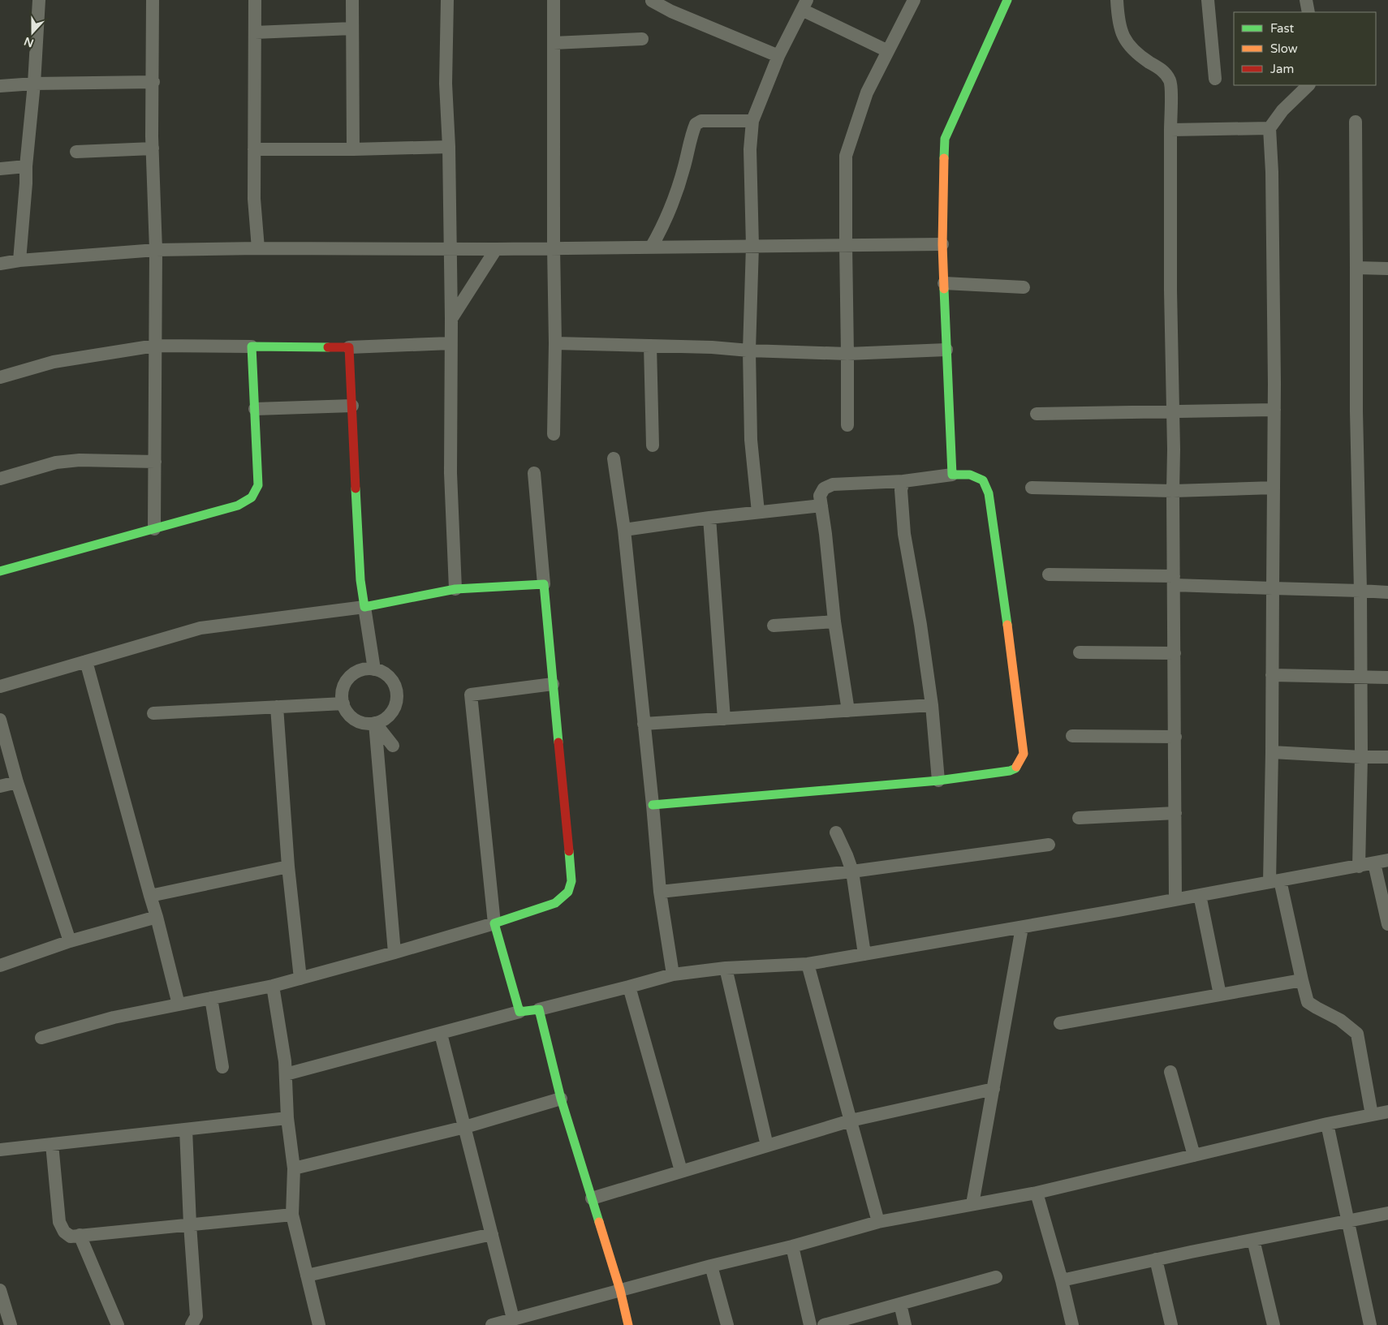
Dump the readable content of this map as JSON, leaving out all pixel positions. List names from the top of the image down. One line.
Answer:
{"legend":["Fast","Slow","Jam"],"north":"bottom"}
